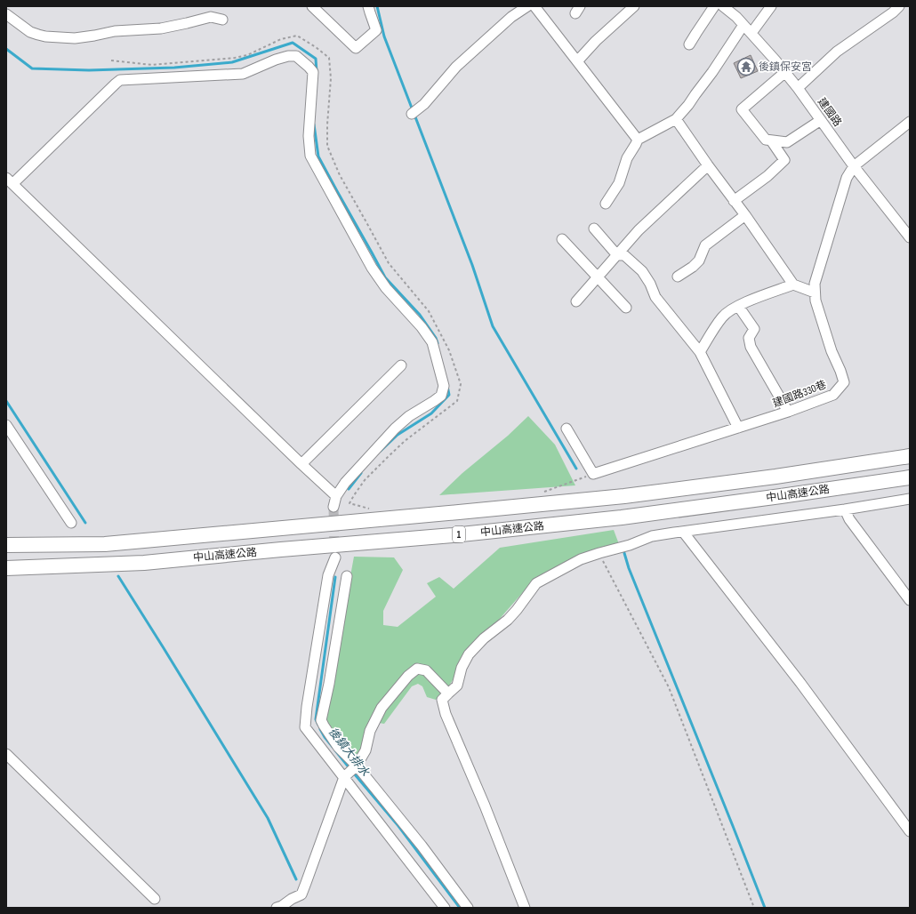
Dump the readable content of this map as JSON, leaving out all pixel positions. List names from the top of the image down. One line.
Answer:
{"streets":{"highway":["中山高速公路","1"],"street":["建國路","建國路330巷"]},"crossings":[["建國路","建國路330巷"]],"water":["後鎮大排水"],"places":{"temple":["後鎮保安宮"]}}
